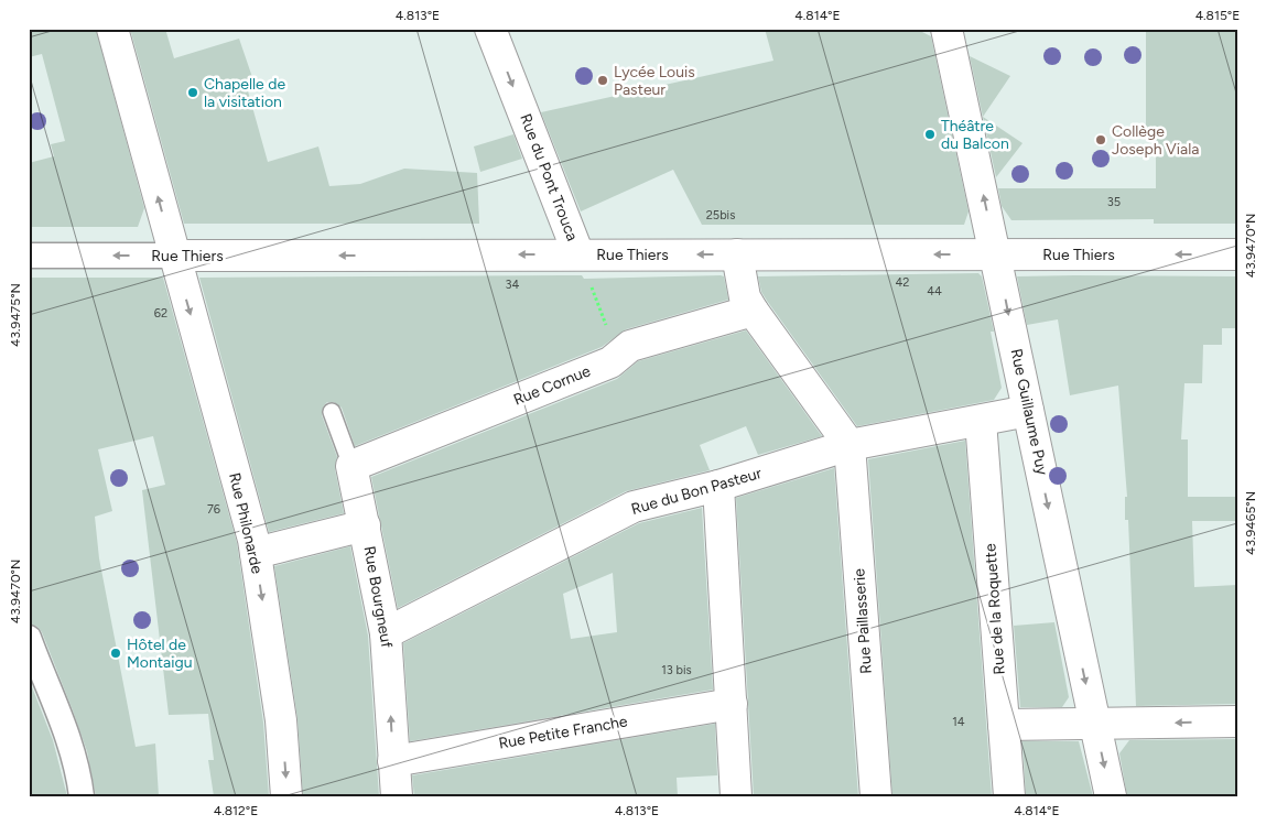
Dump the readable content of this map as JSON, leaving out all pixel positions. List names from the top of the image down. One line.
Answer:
{"streets":{"street":["Rue du Pont Trouca","Rue Thiers","Rue Cornue","Rue Guillaume Puy","Rue du Bon Pasteur","Rue Philonarde","Rue Bourgneuf","Rue de la Roquette","Rue Paillasserie","Rue Petite Franche"]},"crossings":[["Rue du Pont Trouca","Rue Thiers"],["Rue du Pont Trouca","Rue Cornue"],["Rue Thiers","Rue Guillaume Puy"],["Rue Thiers","Rue Philonarde"],["Rue Cornue","Rue Bourgneuf"],["Rue Guillaume Puy","Rue du Bon Pasteur"],["Rue du Bon Pasteur","Rue Bourgneuf"],["Rue du Bon Pasteur","Rue de la Roquette"],["Rue du Bon Pasteur","Rue Paillasserie"],["Rue Bourgneuf","Rue Petite Franche"]],"one_way":["Rue du Pont Trouca","Rue Thiers","Rue Bourgneuf"],"places":["Lycée Louis Pasteur","Chapelle de la visitation","Théâtre du Balcon","Collège Joseph Viala","Hôtel de Montaigu"],"house_numbers":["35","25bis","42","34","44","62","76","13 bis","14"],"coordinates":["4.813°E","4.814°E","4.815°E","43.9470°N","43.9475°N","43.9465°N","4.812°E"]}
